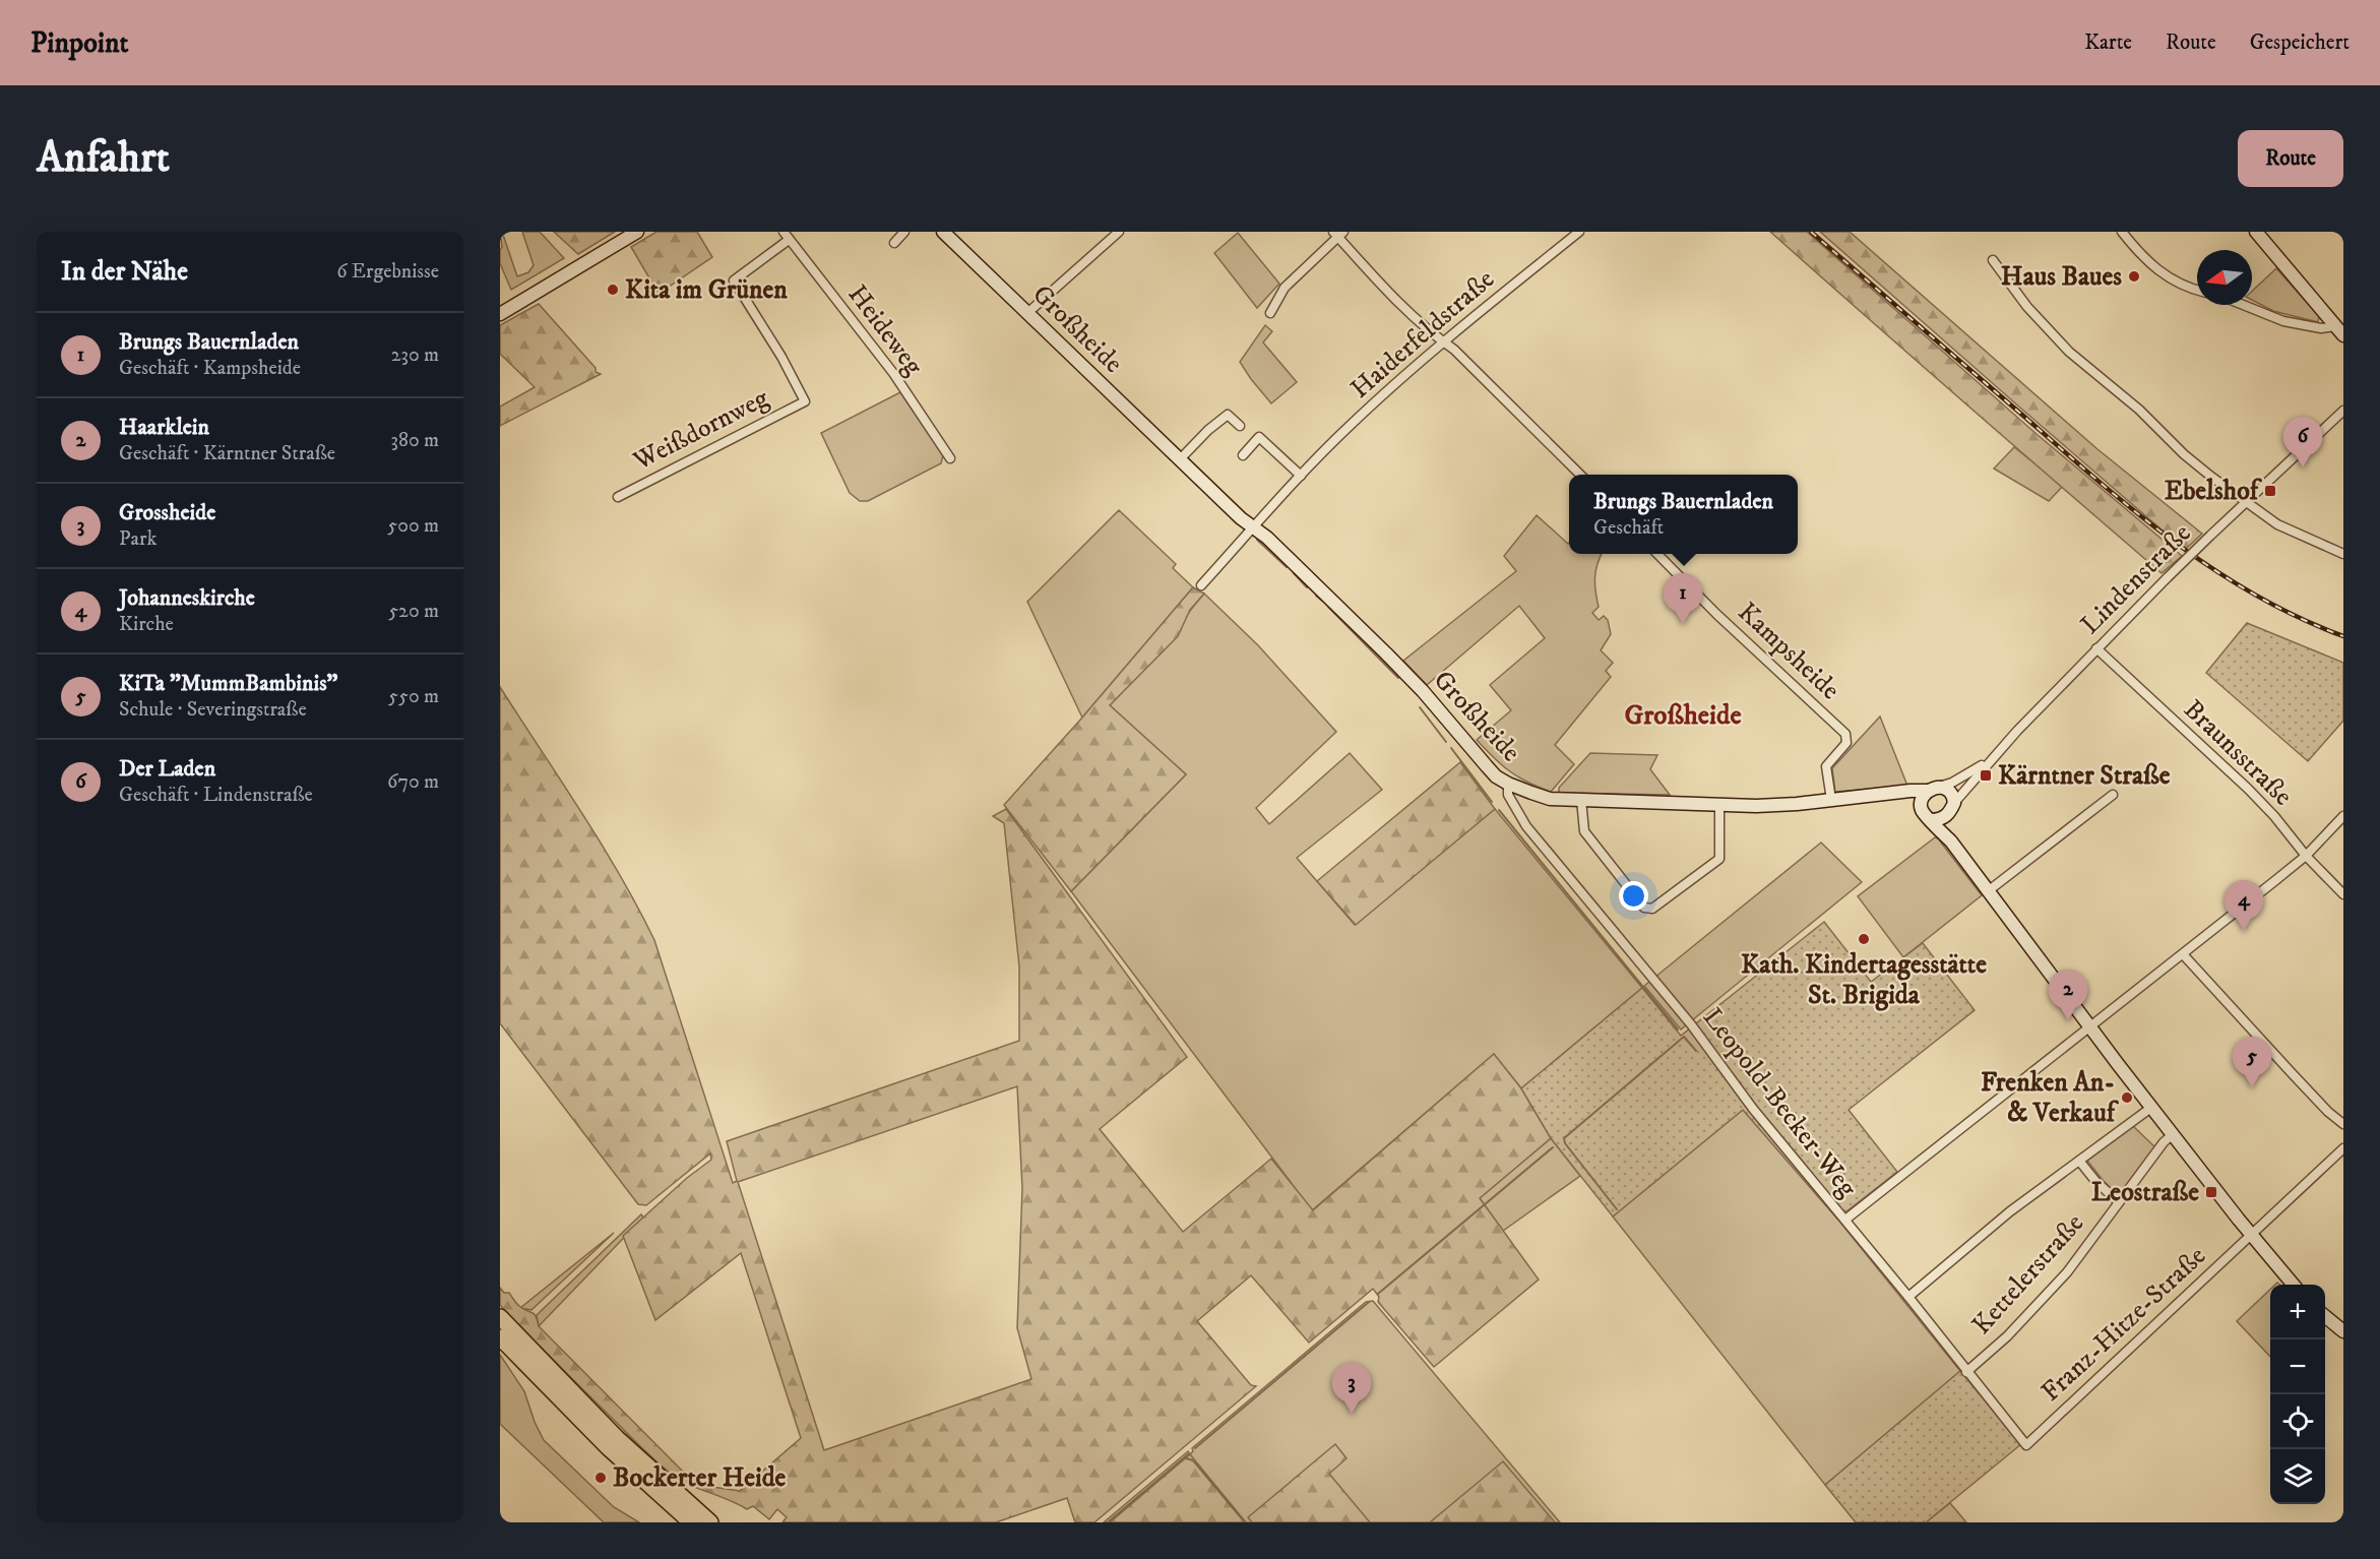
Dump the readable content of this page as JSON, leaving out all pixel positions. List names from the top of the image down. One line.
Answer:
{"streets":{"street":["Großheide","Heideweg","Haiderfeldstraße","Weißdornweg","Lindenstraße","Kampsheide","Braunsstraße","Leopold-Becker-Weg","Kettelerstraße","Franz-Hitze-Straße"]},"crossings":[["Großheide","Haiderfeldstraße"],["Großheide","Lindenstraße"],["Großheide","Kampsheide"],["Großheide","Leopold-Becker-Weg"],["Heideweg","Weißdornweg"],["Lindenstraße","Braunsstraße"],["Leopold-Becker-Weg","Kettelerstraße"],["Leopold-Becker-Weg","Franz-Hitze-Straße"]],"districts":["Großheide"],"places":{"other":["Haus Baues","Kita im Grünen","Kath. Kindertagesstätte St. Brigida","Frenken An- & Verkauf","Bockerter Heide"],"transit":["Ebelshof","Kärntner Straße","Leostraße"]},"north":"left","page":{"header":"Pinpoint","nav":["Karte","Route","Gespeichert"],"buttons":"Route","title":"Anfahrt","heading":["In der Nähe","6 Ergebnisse"],"list":[{"mark":"1","name":"Brungs Bauernladen","note":"Geschäft · Kampsheide","value":"230 m"},{"mark":"2","name":"Haarklein","note":"Geschäft · Kärntner Straße","value":"380 m"},{"mark":"3","name":"Grossheide","note":"Park","value":"500 m"},{"mark":"4","name":"Johanneskirche","note":"Kirche","value":"520 m"},{"mark":"5","name":"KiTa \"MummBambinis\"","note":"Schule · Severingstraße","value":"550 m"},{"mark":"6","name":"Der Laden","note":"Geschäft · Lindenstraße","value":"670 m"}],"pins":["6","1","4","2","5","3"],"popup":["Brungs Bauernladen","Geschäft"],"map_buttons":["+","−"]}}
